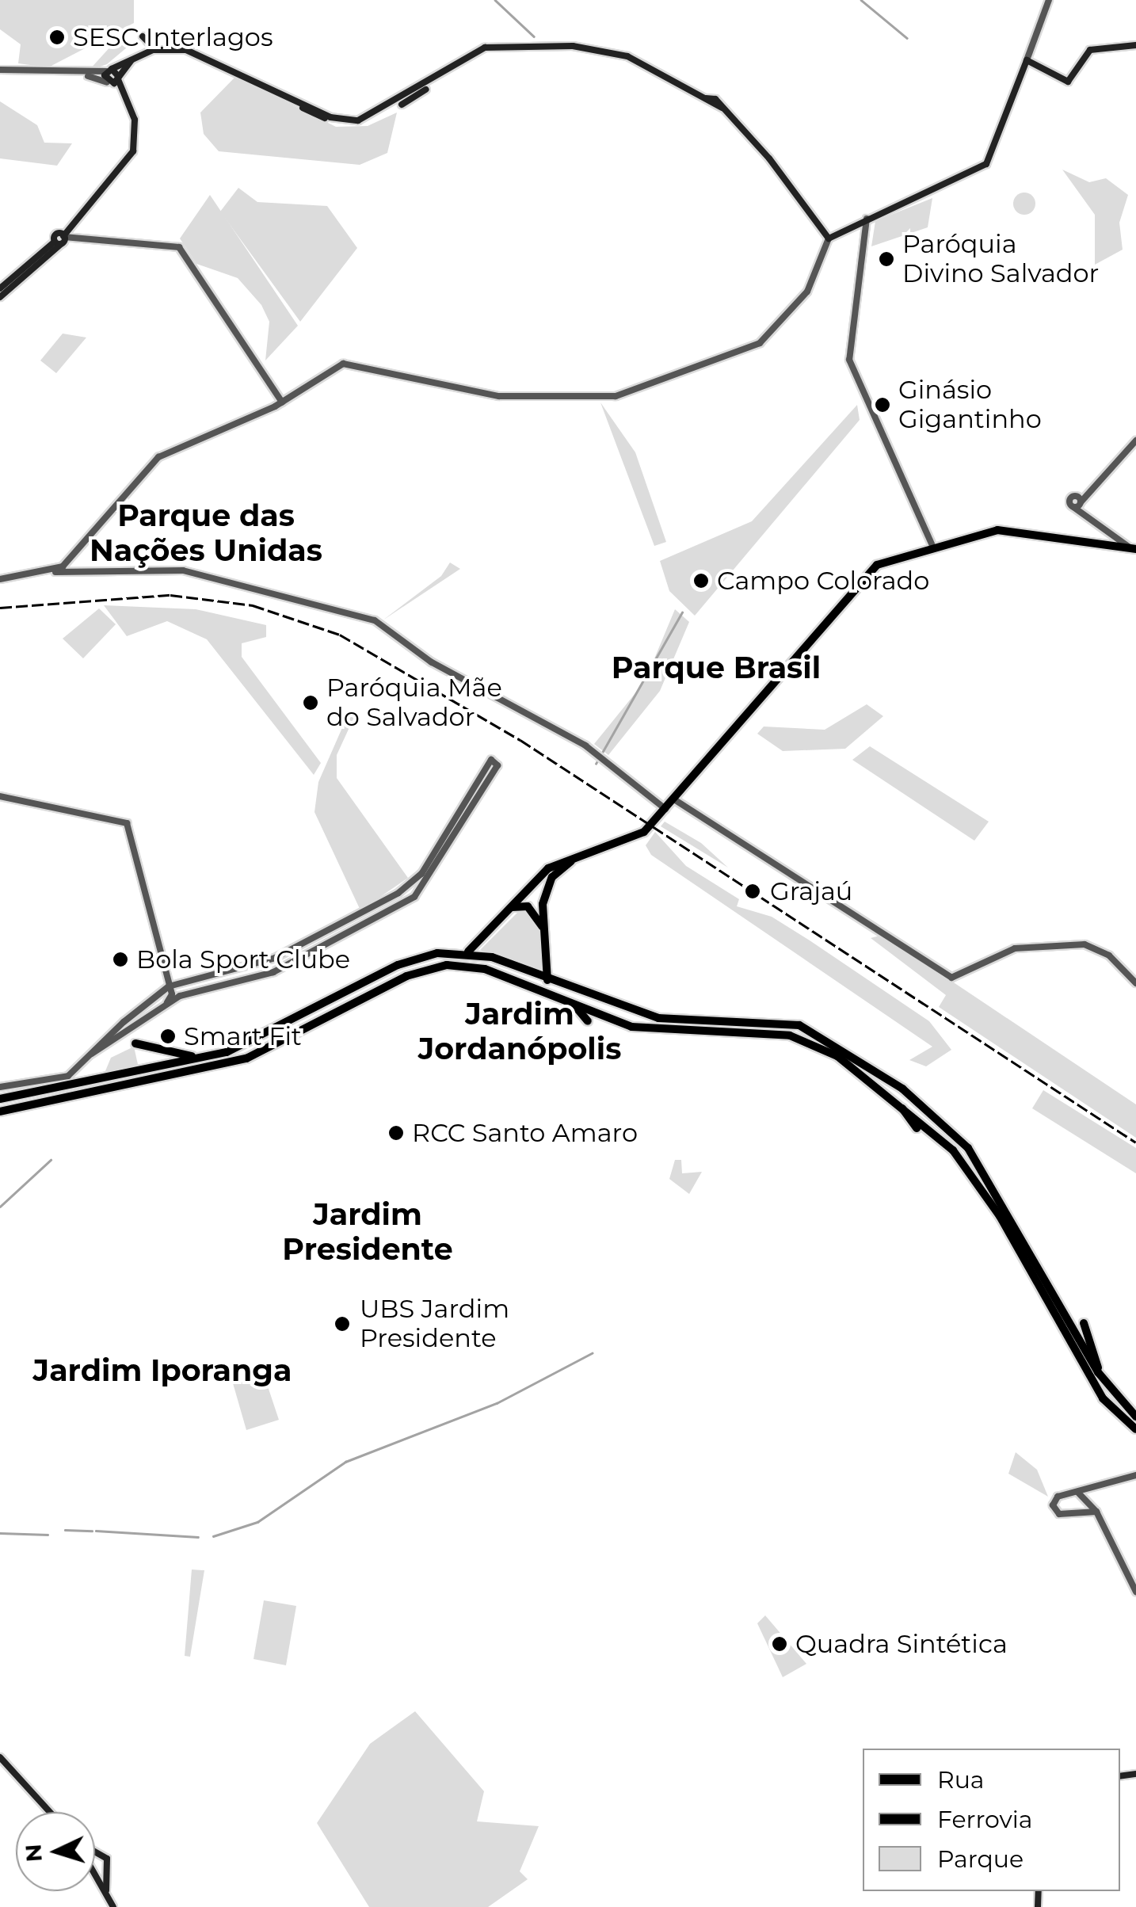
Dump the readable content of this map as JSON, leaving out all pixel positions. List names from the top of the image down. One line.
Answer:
{"districts":["Parque das Nações Unidas","Parque Brasil","Jardim Jordanópolis","Jardim Presidente","Jardim Iporanga"],"places":["SESC Interlagos","Paróquia Divino Salvador","Ginásio Gigantinho","Campo Colorado","Paróquia Mãe do Salvador","Grajaú","Bola Sport Clube","Smart Fit","RCC Santo Amaro","UBS Jardim Presidente","Quadra Sintética"],"legend":["Rua","Ferrovia","Parque"],"north":"left"}
